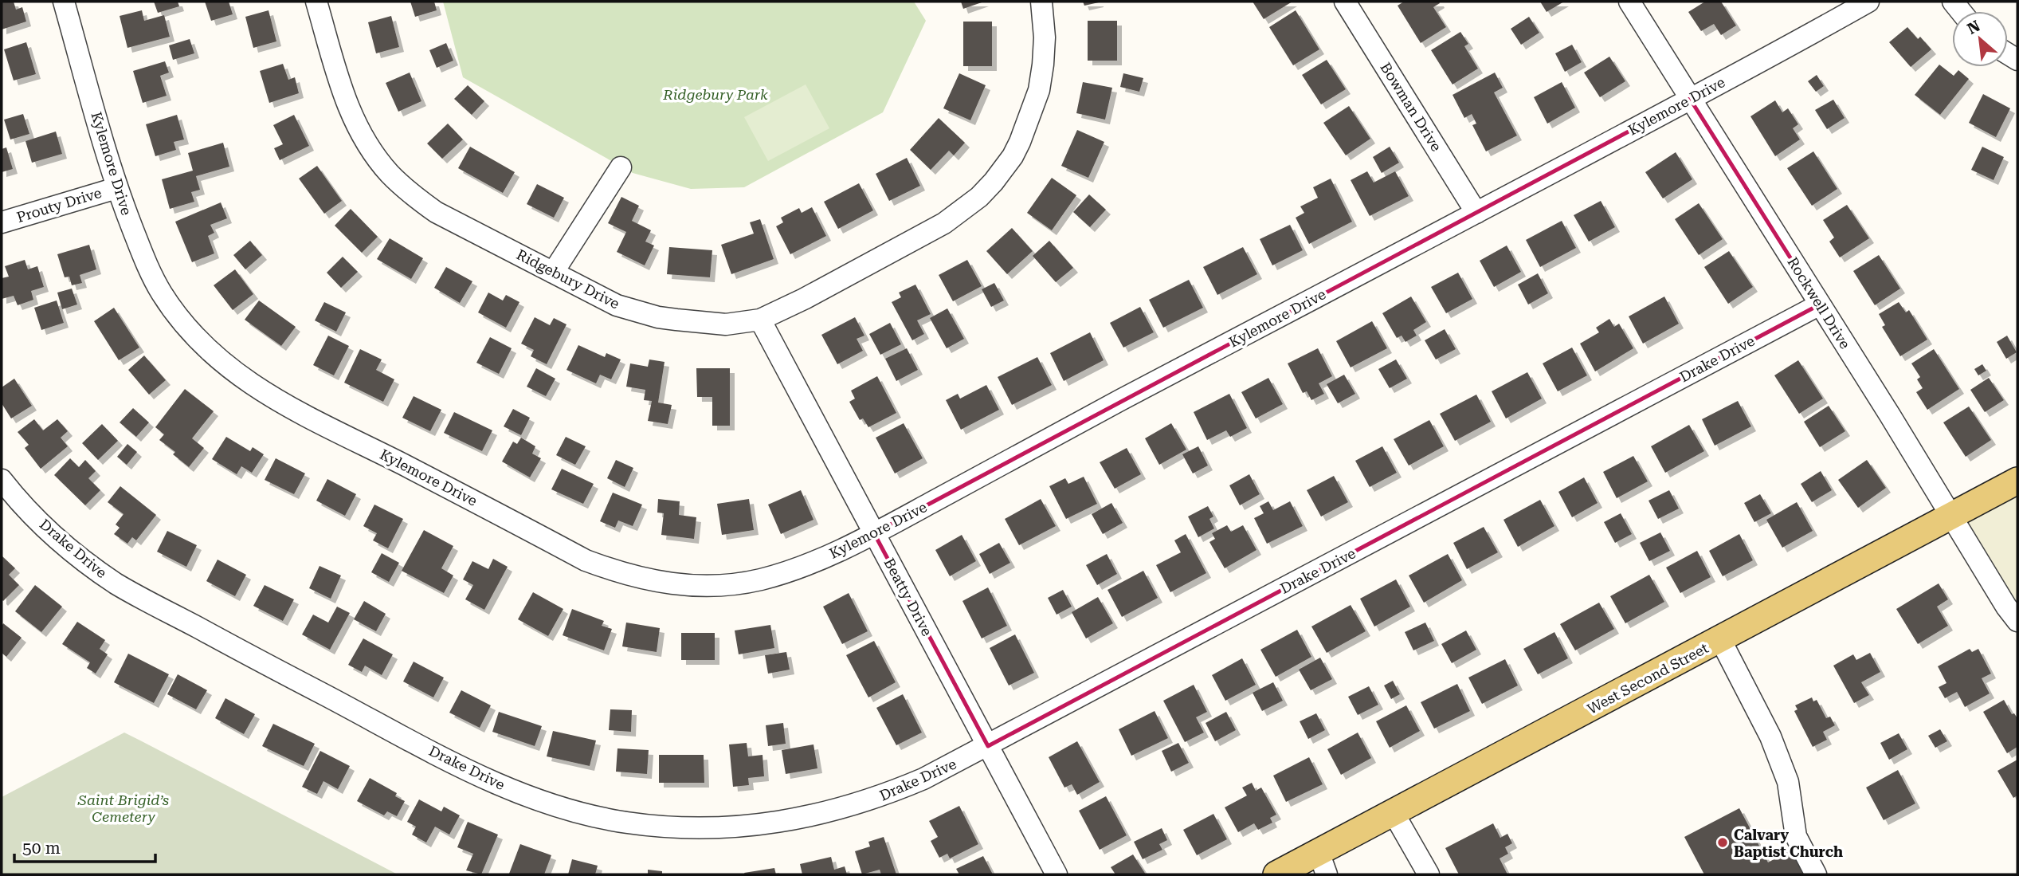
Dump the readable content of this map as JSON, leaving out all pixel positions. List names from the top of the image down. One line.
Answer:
{"streets":{"main road":["West Second Street"],"street":["Kylemore Drive","Bowman Drive","Prouty Drive","Ridgebury Drive","Rockwell Drive","Drake Drive","Beatty Drive"]},"crossings":[["Kylemore Drive","Bowman Drive"],["Kylemore Drive","Prouty Drive"],["Kylemore Drive","Rockwell Drive"],["Kylemore Drive","Beatty Drive"],["Ridgebury Drive","Beatty Drive"],["Rockwell Drive","Drake Drive"],["Rockwell Drive","West Second Street"],["Drake Drive","Beatty Drive"]],"parks":["Ridgebury Park","Saint Brigid’s Cemetery"],"places":["Calvary Baptist Church"],"scale_bar":"50 m","north":"top left"}
